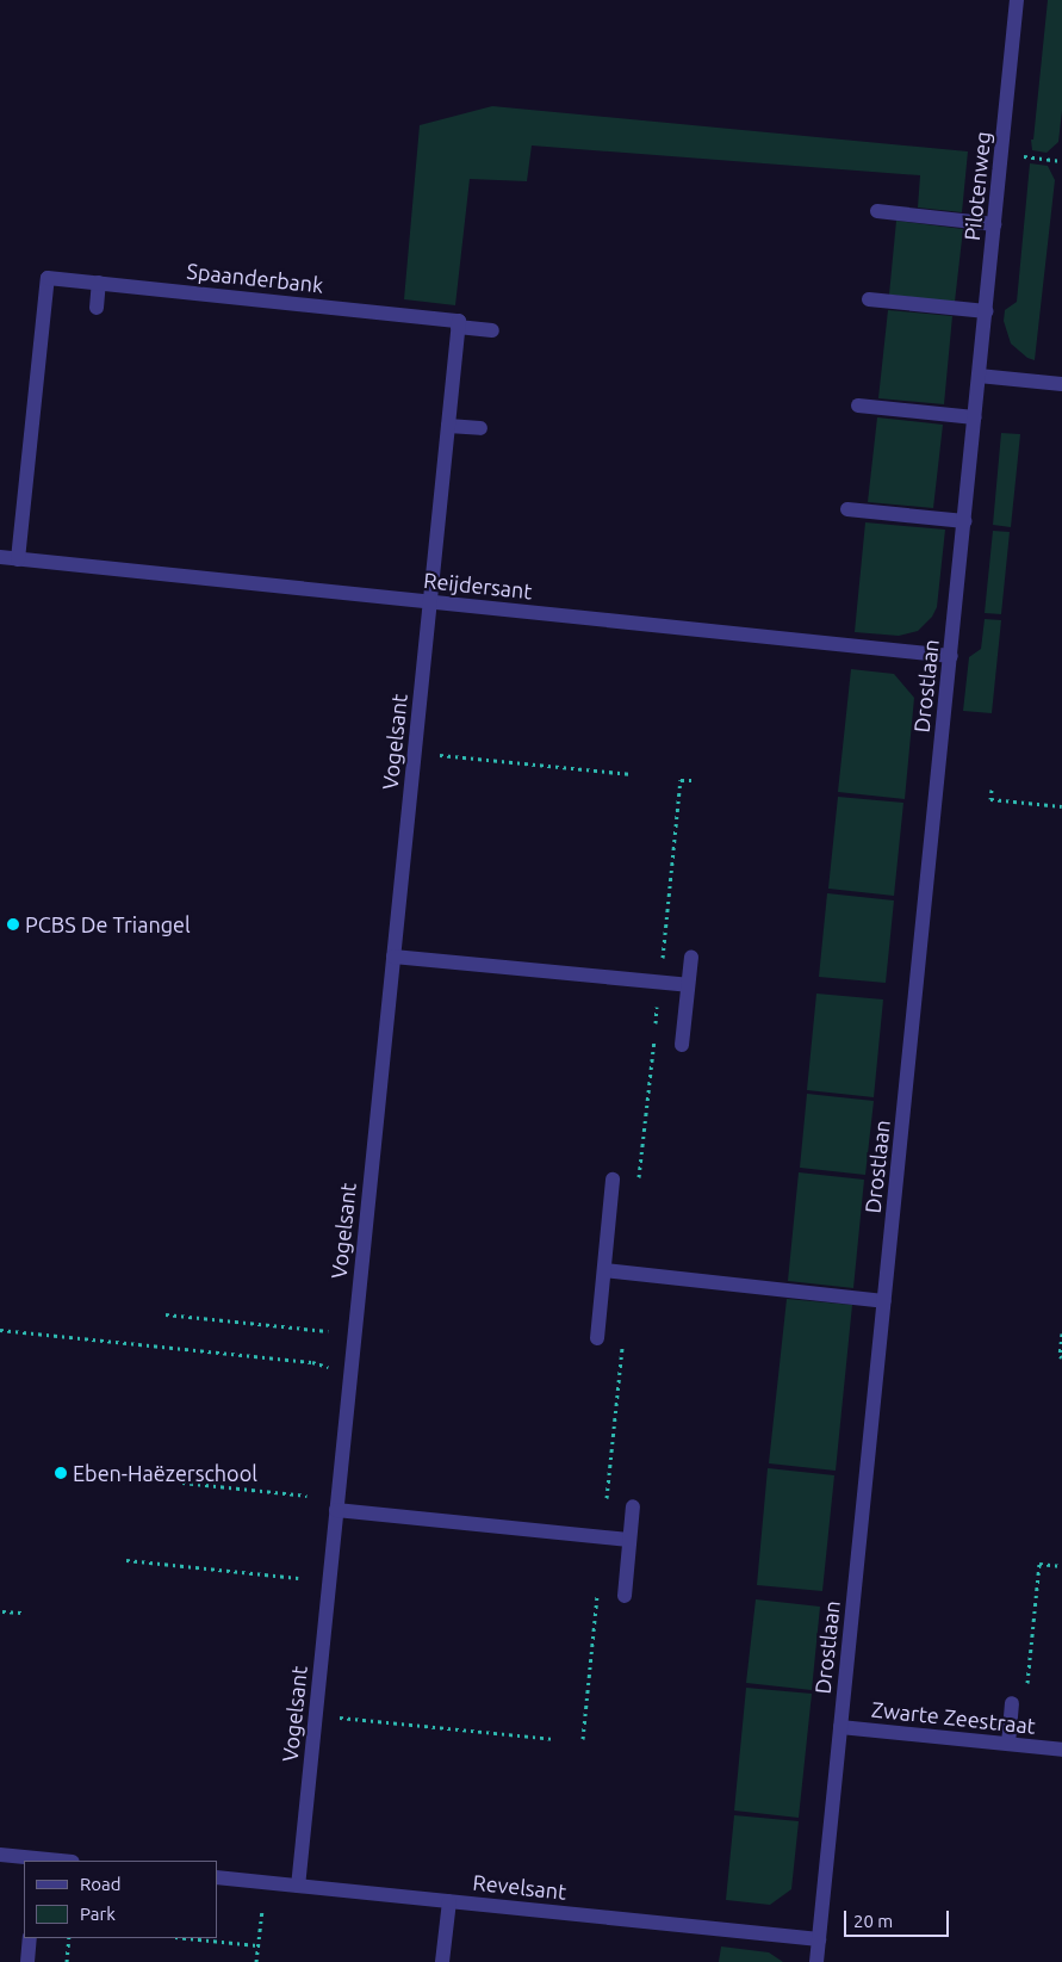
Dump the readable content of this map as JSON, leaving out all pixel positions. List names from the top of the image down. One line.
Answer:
{"streets":{"street":["Pilotenweg","Spaanderbank","Reijdersant","Drostlaan","Vogelsant","Zwarte Zeestraat","Revelsant"]},"crossings":[["Pilotenweg","Drostlaan"],["Spaanderbank","Reijdersant"],["Reijdersant","Drostlaan"],["Reijdersant","Vogelsant"],["Drostlaan","Zwarte Zeestraat"],["Drostlaan","Revelsant"],["Vogelsant","Revelsant"]],"places":["PCBS De Triangel","Eben-Haëzerschool"],"legend":["Road","Park"],"scale_bar":"20 m"}
